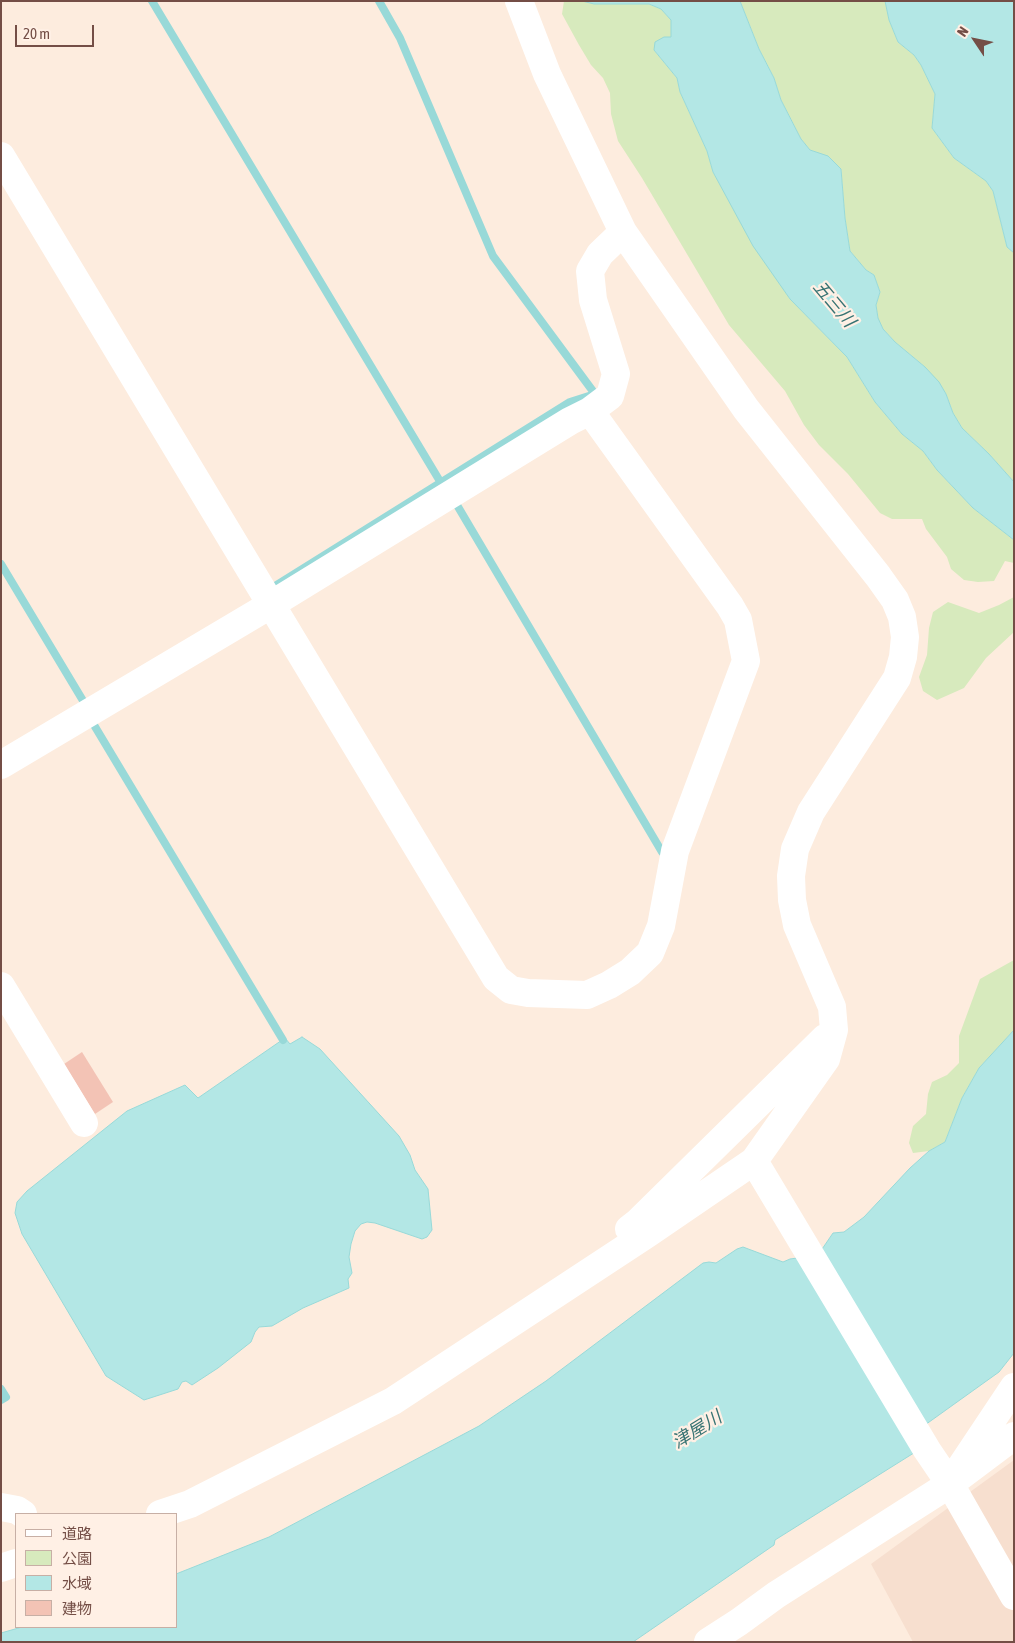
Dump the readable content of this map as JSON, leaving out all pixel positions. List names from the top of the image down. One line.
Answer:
{"water":["五三川","津屋川"],"legend":["道路","公園","水域","建物"],"scale_bar":"20 m","north":"top left"}
